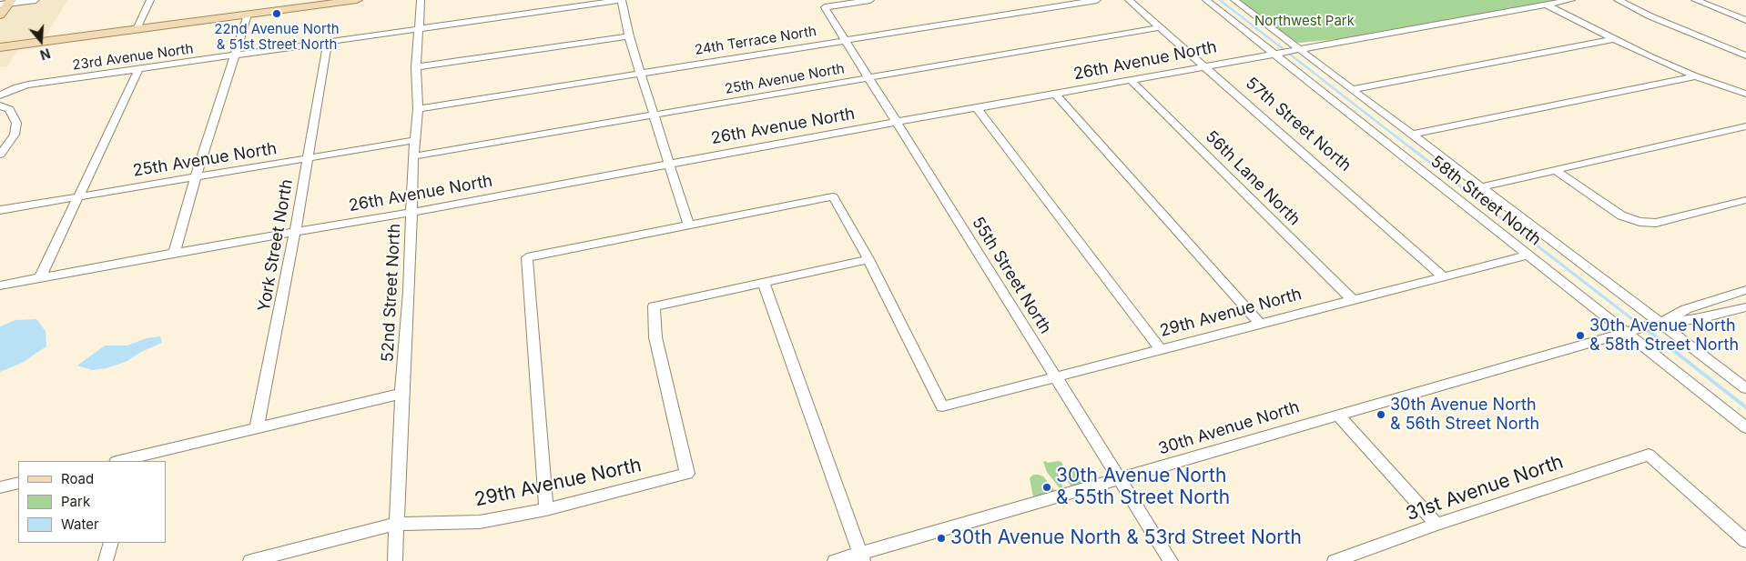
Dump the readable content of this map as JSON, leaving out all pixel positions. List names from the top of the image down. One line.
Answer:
{"streets":{"street":["24th Terrace North","23rd Avenue North","26th Avenue North","25th Avenue North","57th Street North","56th Lane North","58th Street North","York Street North","55th Street North","52nd Street North","29th Avenue North","30th Avenue North","31st Avenue North"]},"crossings":[["24th Terrace North","55th Street North"],["24th Terrace North","52nd Street North"],["23rd Avenue North","York Street North"],["23rd Avenue North","52nd Street North"],["26th Avenue North","57th Street North"],["26th Avenue North","56th Lane North"],["26th Avenue North","58th Street North"],["26th Avenue North","York Street North"],["26th Avenue North","55th Street North"],["26th Avenue North","52nd Street North"],["25th Avenue North","57th Street North"],["25th Avenue North","York Street North"],["25th Avenue North","55th Street North"],["25th Avenue North","52nd Street North"],["57th Street North","29th Avenue North"],["56th Lane North","29th Avenue North"],["58th Street North","29th Avenue North"],["58th Street North","30th Avenue North"],["55th Street North","29th Avenue North"],["55th Street North","30th Avenue North"],["52nd Street North","29th Avenue North"]],"parks":["Northwest Park"],"places":["22nd Avenue North & 51st Street North","30th Avenue North & 58th Street North","30th Avenue North & 56th Street North","30th Avenue North & 55th Street North","30th Avenue North & 53rd Street North"],"legend":["Road","Park","Water"],"north":"bottom"}
